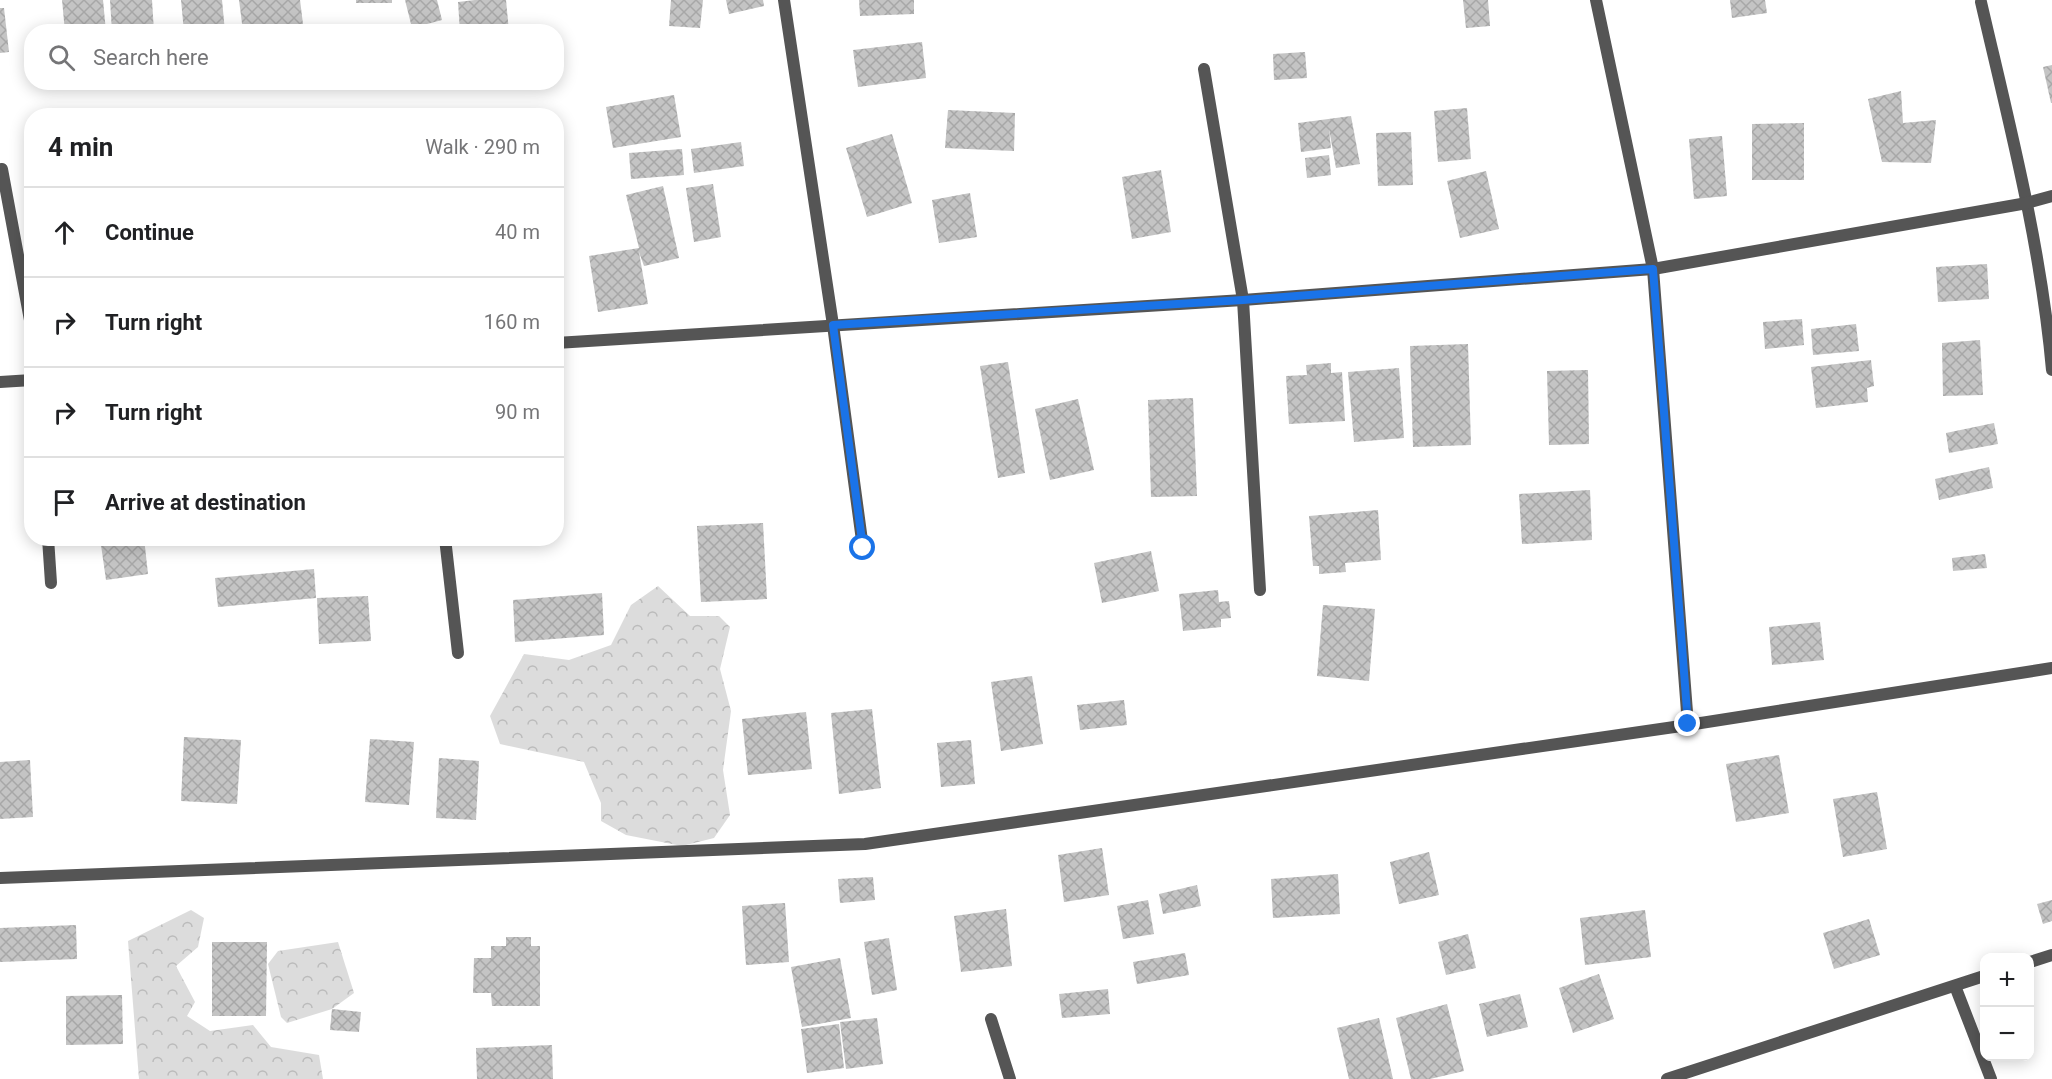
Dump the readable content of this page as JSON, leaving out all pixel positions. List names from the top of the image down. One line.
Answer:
{"page":{"search":"Search here","heading":["4 min","Walk · 290 m"],"list":[["Continue","40 m"],["Turn right","160 m"],["Turn right","90 m"],"Arrive at destination"],"map_buttons":["+","−"]}}
